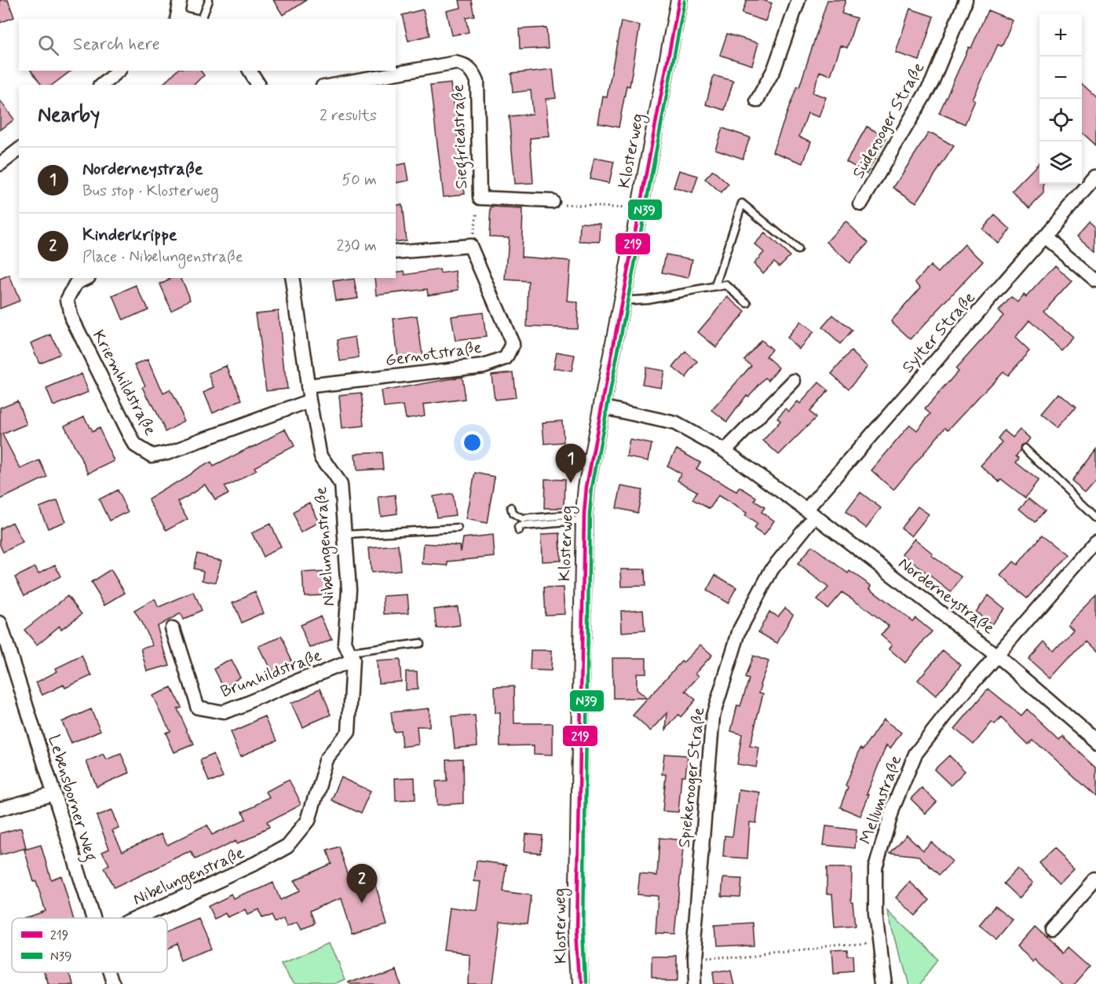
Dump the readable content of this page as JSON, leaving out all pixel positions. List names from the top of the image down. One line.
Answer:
{"streets":{"street":["Süderooger Straße","Siegfriedstraße","Klosterweg","Sylter Straße","Gernotstraße","Kriemhildstraße","Nibelungenstraße","Norderneystraße","Brunhildstraße","Spiekerooger Straße","Lebensborner Weg","Mellumstraße"]},"crossings":[["Klosterweg","Norderneystraße"],["Sylter Straße","Norderneystraße"],["Sylter Straße","Spiekerooger Straße"],["Gernotstraße","Nibelungenstraße"],["Kriemhildstraße","Nibelungenstraße"],["Nibelungenstraße","Brunhildstraße"],["Norderneystraße","Spiekerooger Straße"],["Norderneystraße","Mellumstraße"]],"lines":["transit line 219","transit line N39"],"legend":["219","N39"],"page":{"map_buttons":["+","−"],"search":"Search here","heading":["Nearby","2 results"],"list":[{"mark":"1","name":"Norderneystraße","note":"Bus stop · Klosterweg","value":"50 m"},{"mark":"2","name":"Kinderkrippe","note":"Place · Nibelungenstraße","value":"230 m"}],"pins":["1","2"]}}
